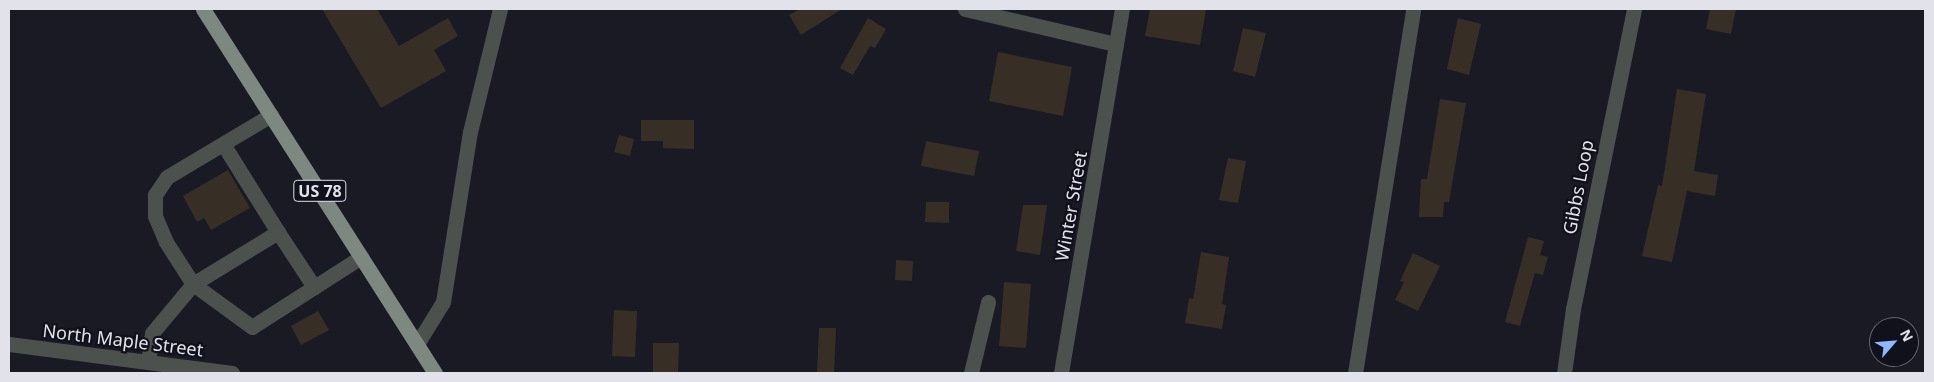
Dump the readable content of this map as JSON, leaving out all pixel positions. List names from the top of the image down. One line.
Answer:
{"streets":{"main road":["US 78"],"street":["Gibbs Loop","Winter Street","North Maple Street"]},"north":"top right"}
